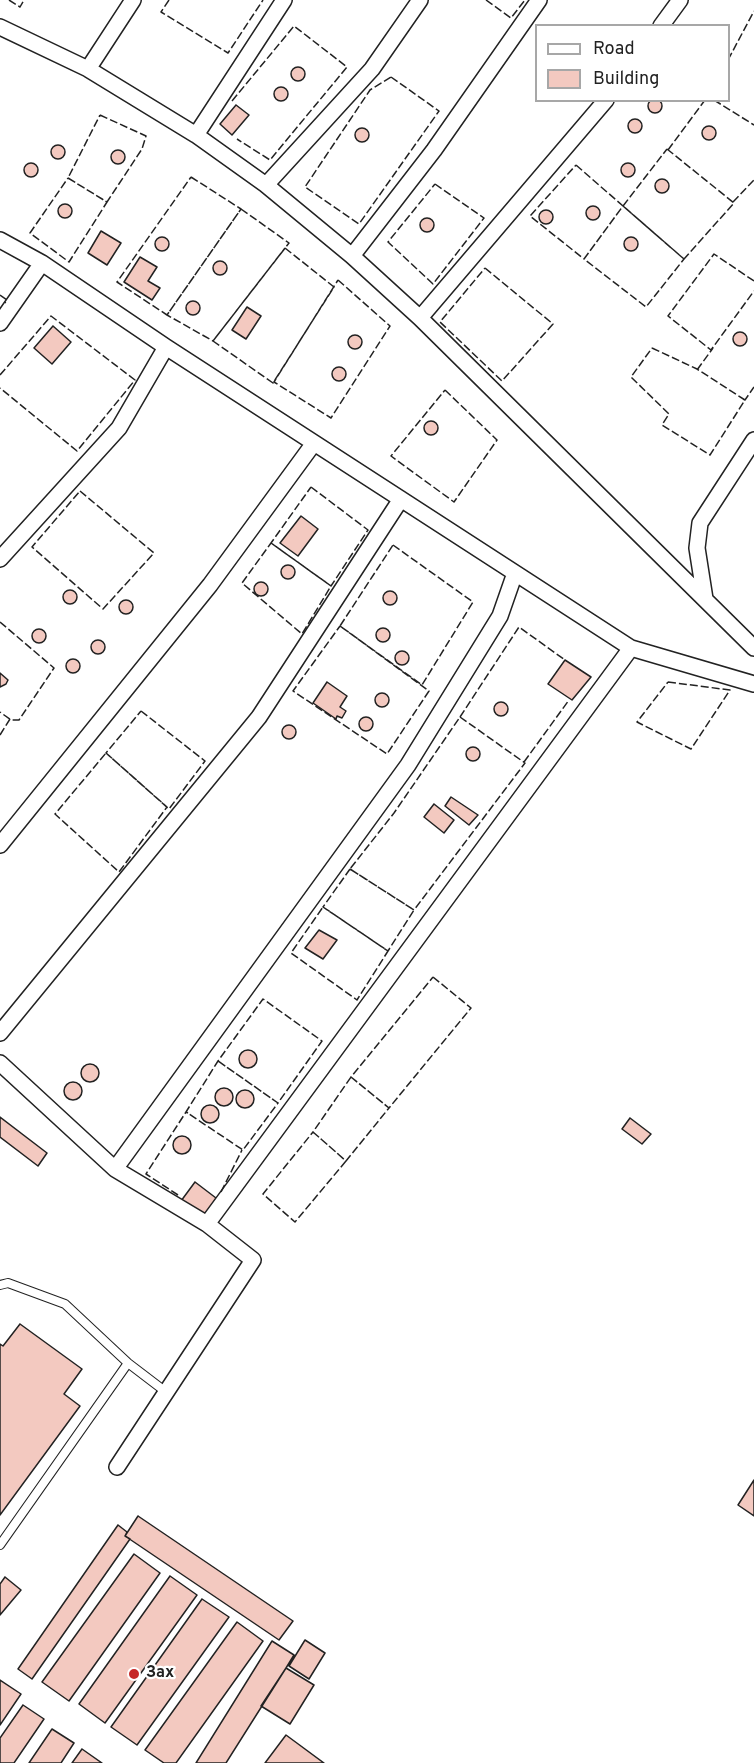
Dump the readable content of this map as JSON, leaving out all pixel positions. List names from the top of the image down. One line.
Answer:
{"places":["Зах"],"legend":["Road","Building"]}
